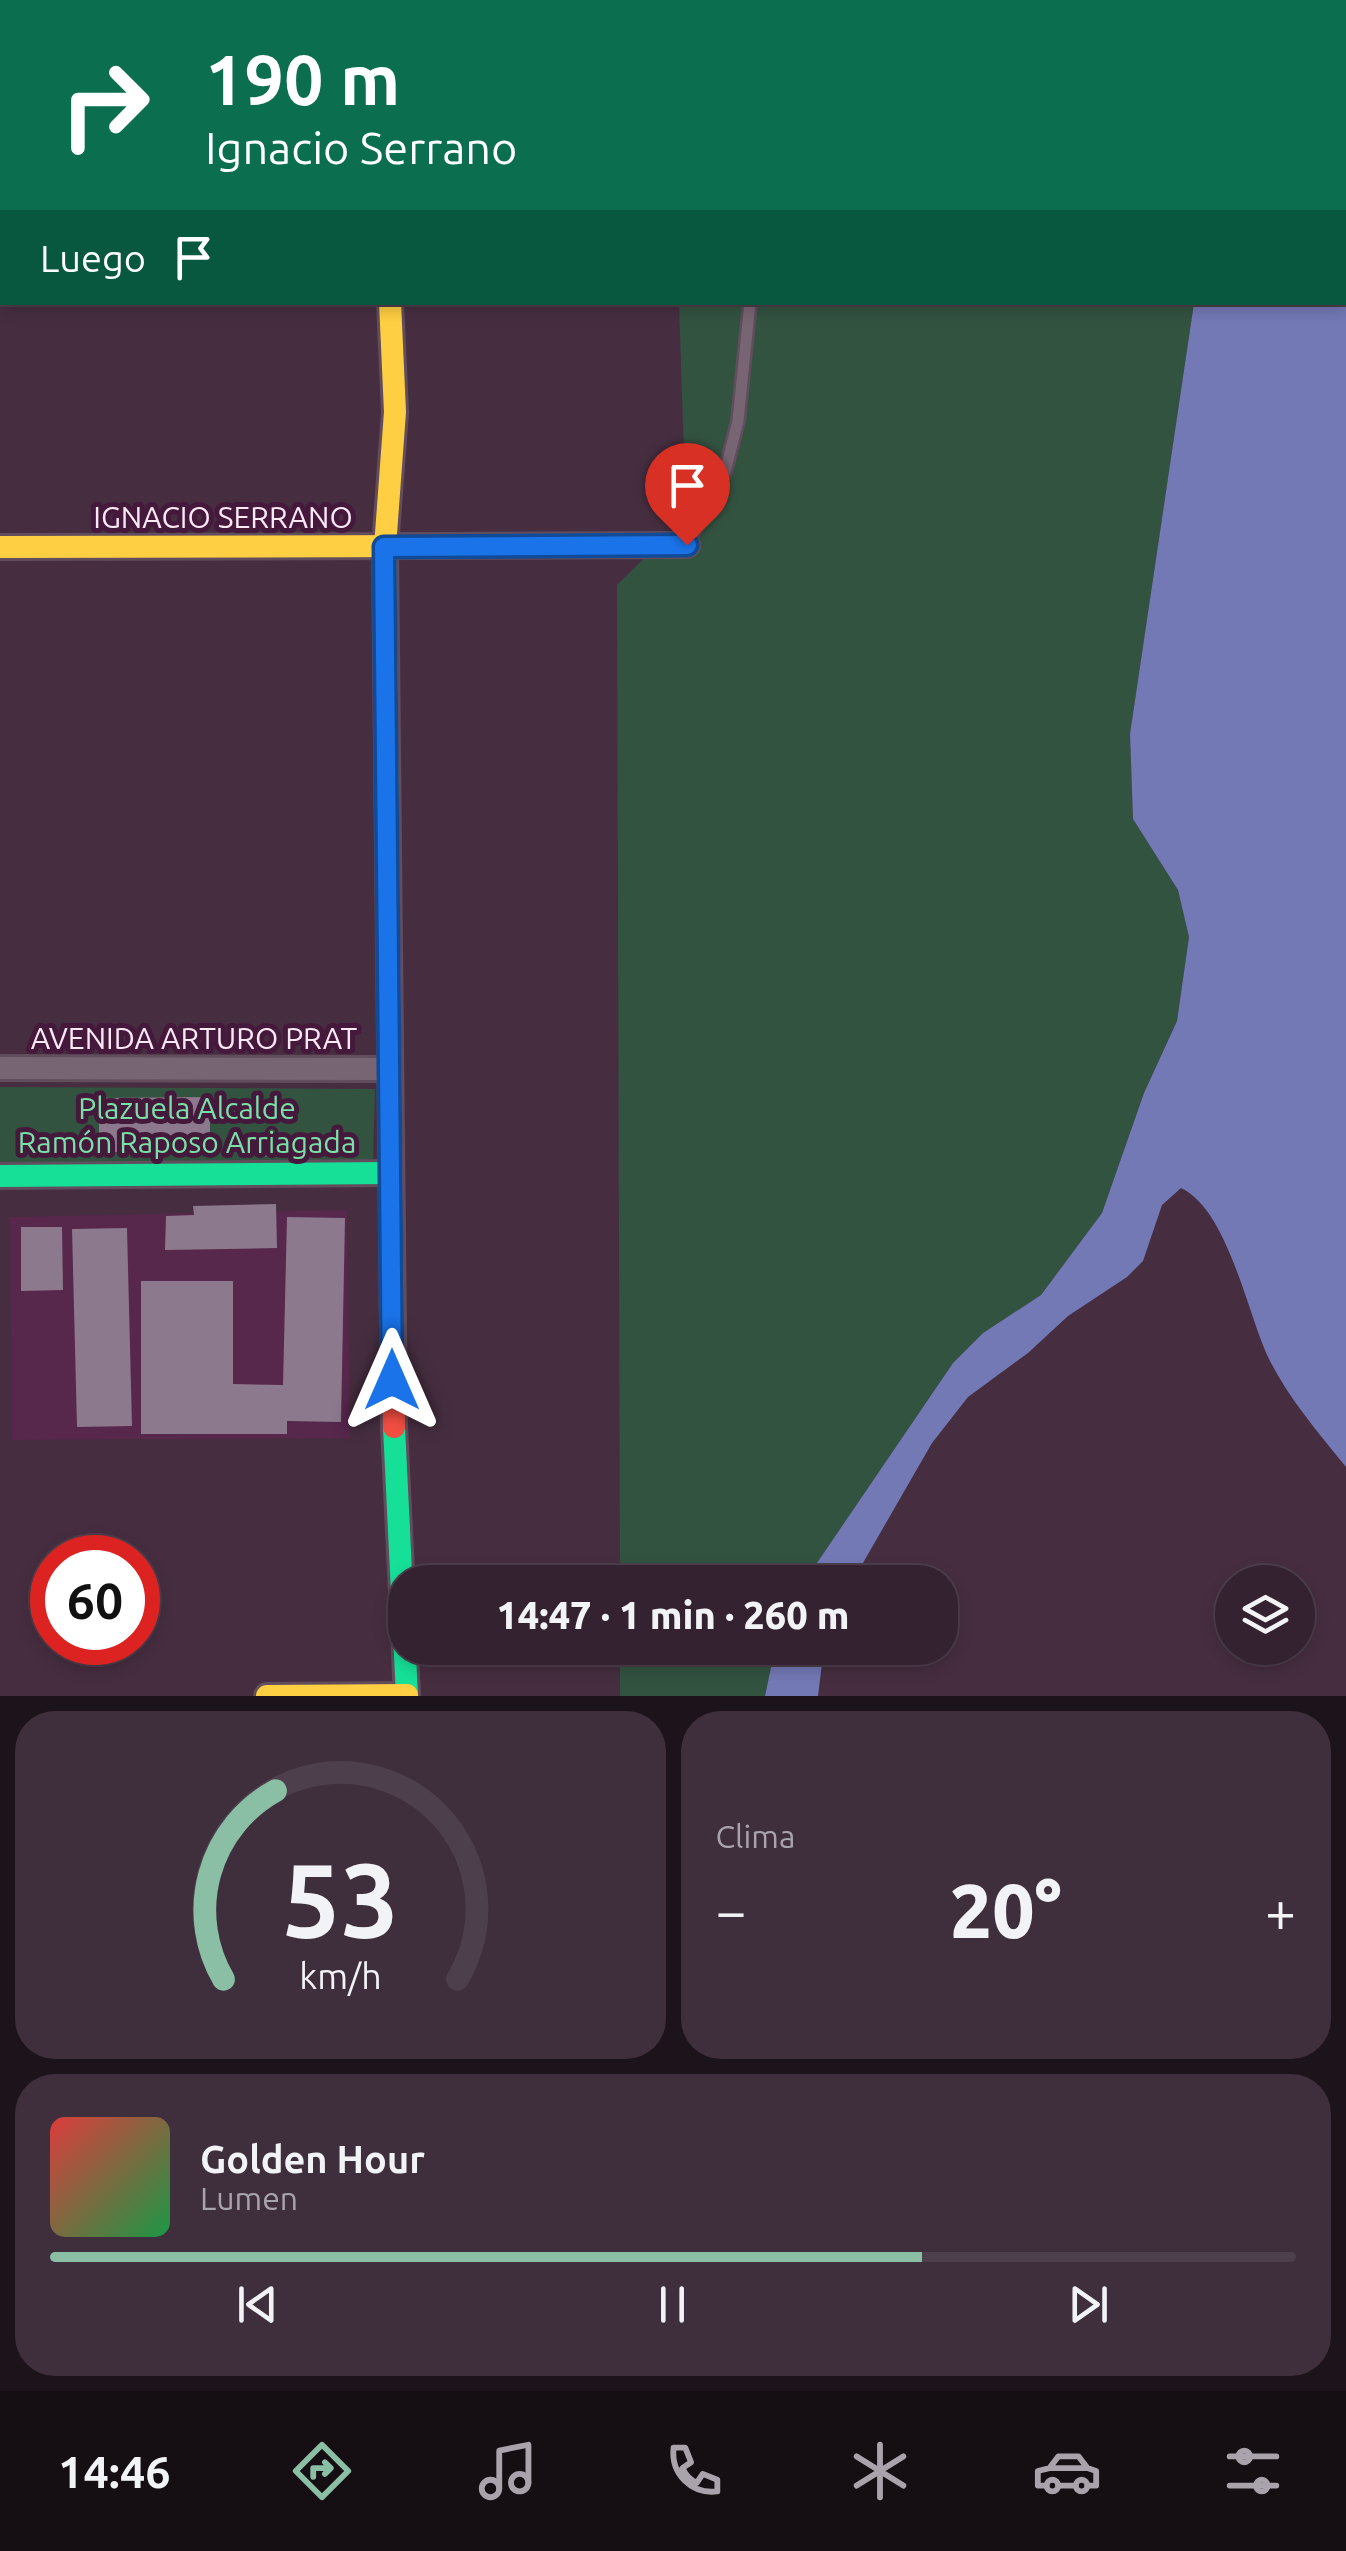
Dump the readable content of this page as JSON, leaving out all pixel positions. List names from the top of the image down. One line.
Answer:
{"streets":{"main road":["IGNACIO SERRANO"],"street":["AVENIDA ARTURO PRAT"]},"parks":["Plazuela Alcalde Ramón Raposo Arriagada"],"page":{"turn":["190 m","Ignacio Serrano"],"then":"Luego","limit":"60","trip":"14:47 · 1 min · 260 m","tile":"Clima","heat":["−","20°","+"],"song":["Golden Hour","Lumen"],"tabs":"14:46","gauge":["53","km/h"]}}
